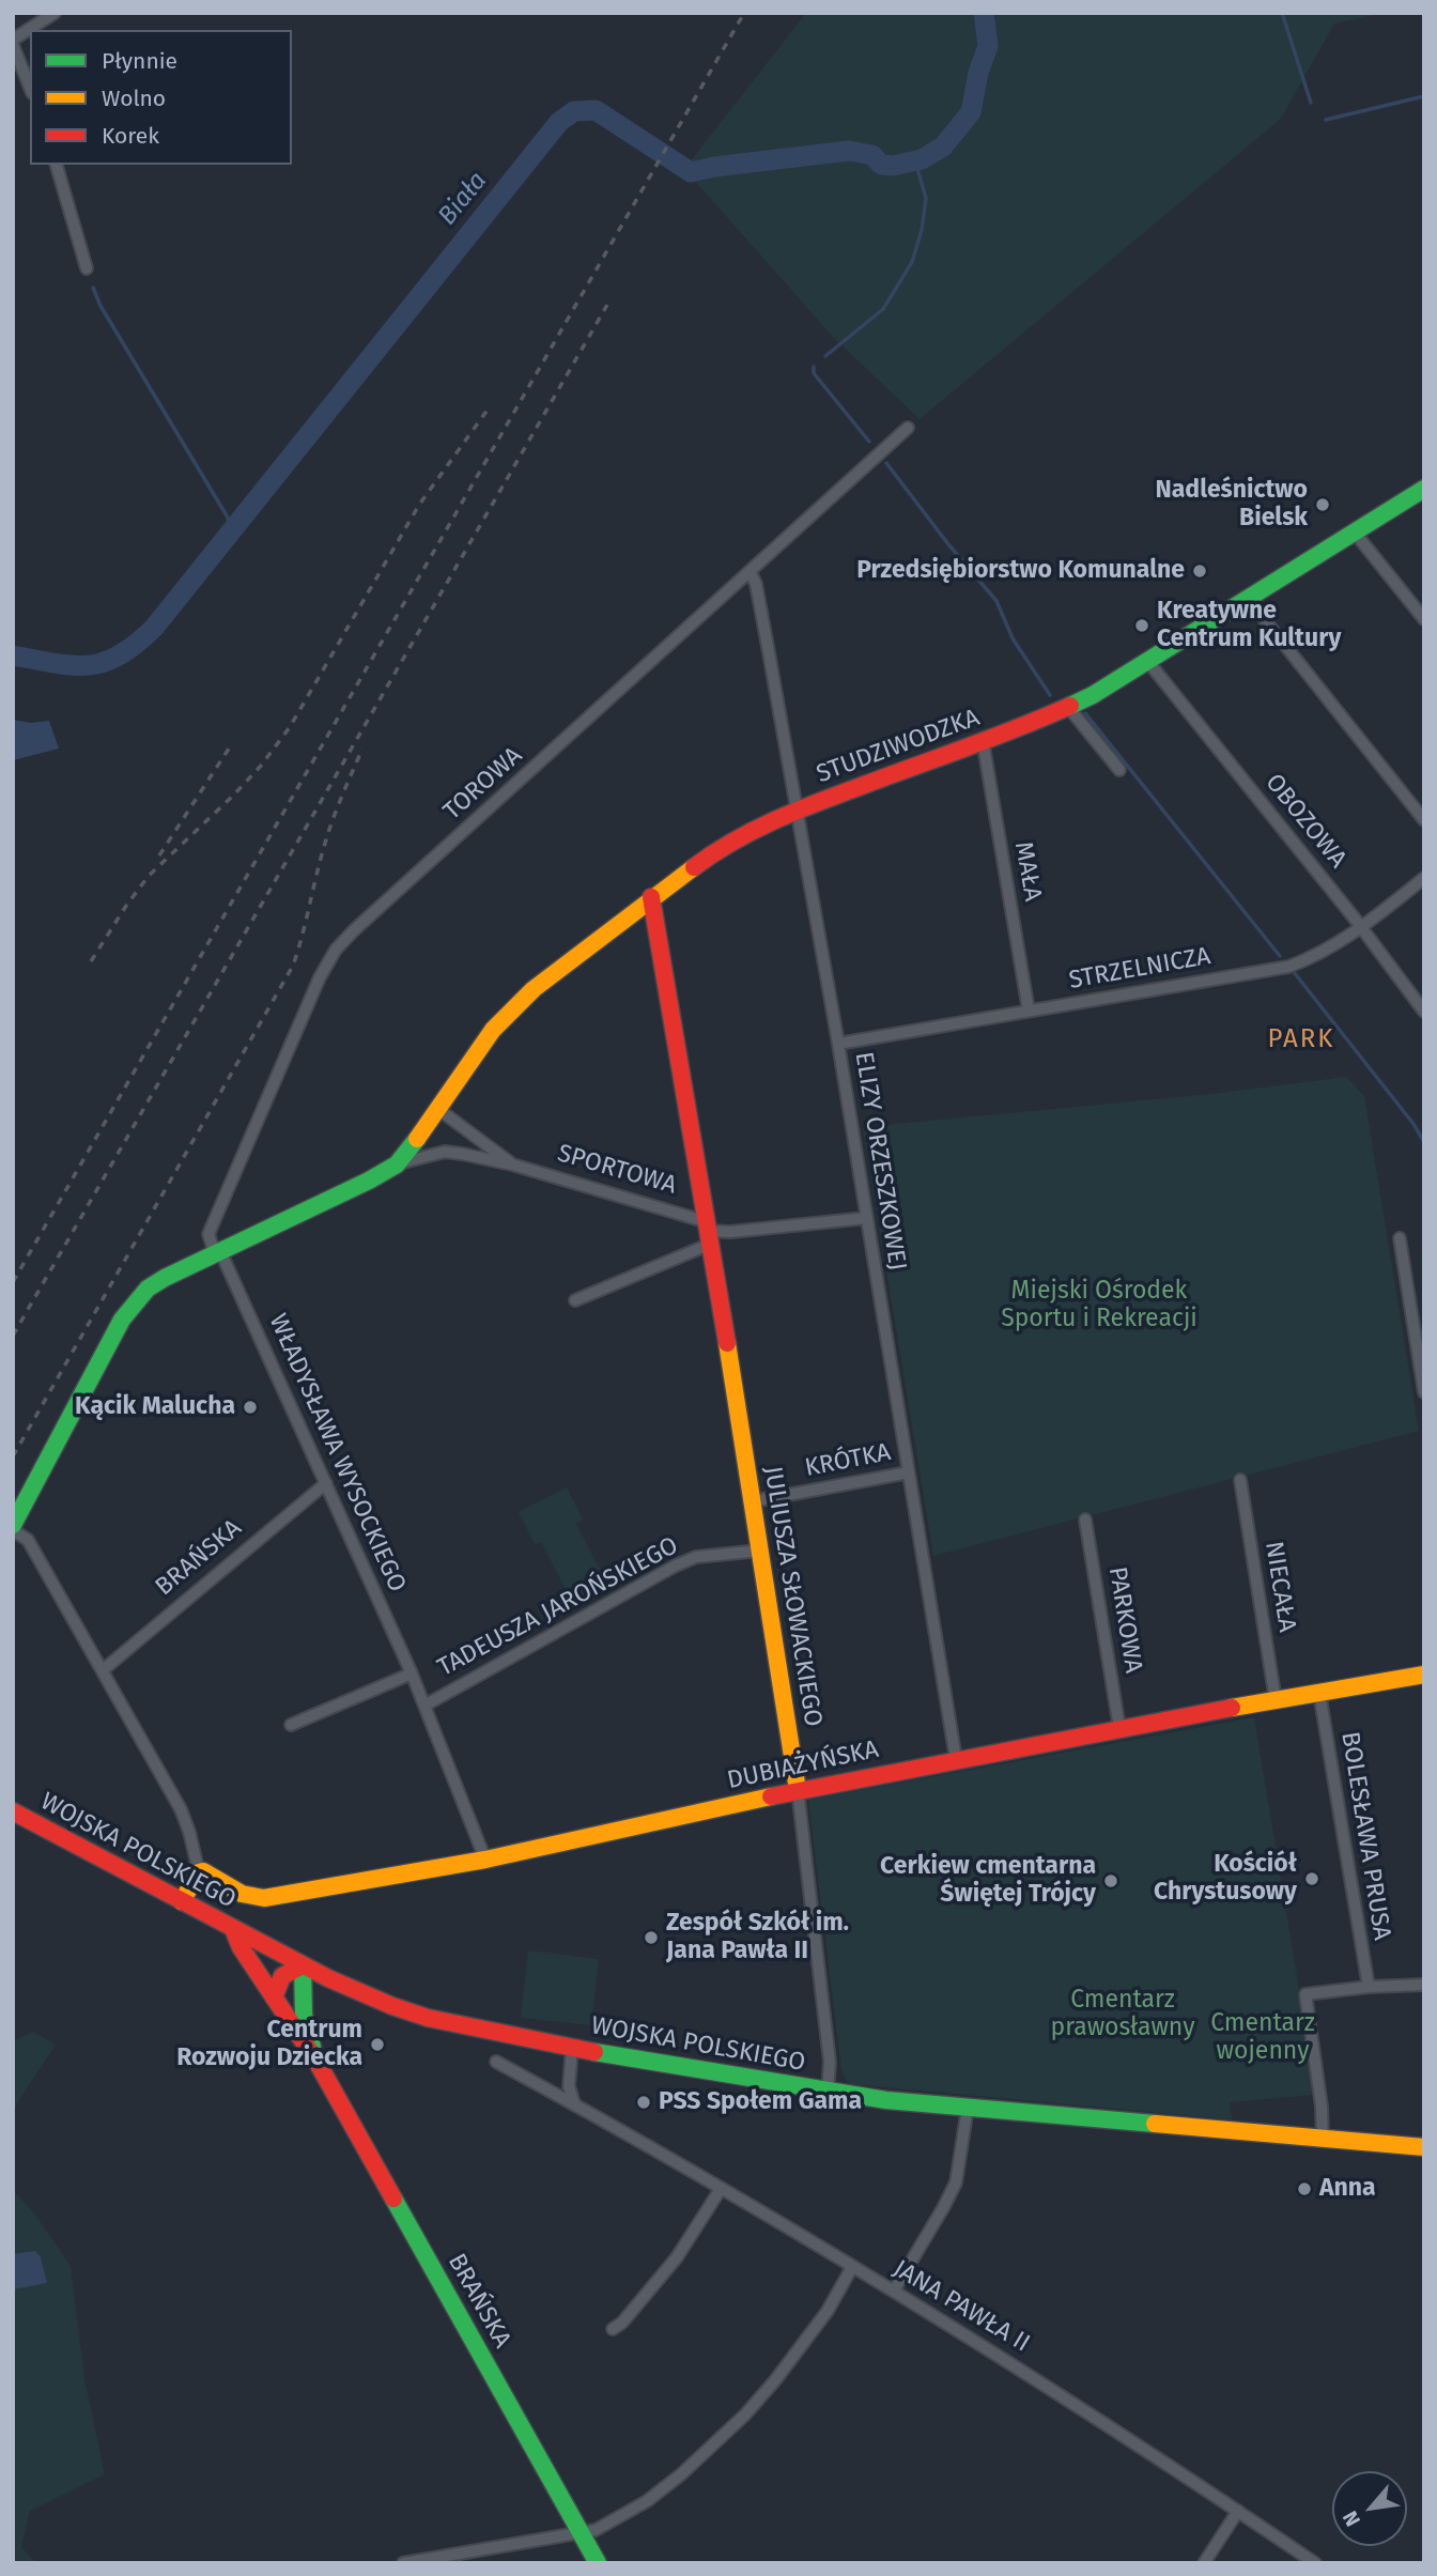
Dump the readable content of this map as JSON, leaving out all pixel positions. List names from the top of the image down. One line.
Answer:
{"streets":{"street":["STUDZIWODZKA","TOROWA","OBOZOWA","MAŁA","STRZELNICZA","ELIZY ORZESZKOWEJ","SPORTOWA","WŁADYSŁAWA WYSOCKIEGO","KRÓTKA","BRAŃSKA","NIECAŁA","JULIUSZA SŁOWACKIEGO","TADEUSZA JAROŃSKIEGO","PARKOWA","DUBIAŻYŃSKA","BOLESŁAWA PRUSA","WOJSKA POLSKIEGO","JANA PAWŁA II"]},"crossings":[["STUDZIWODZKA","OBOZOWA"],["STUDZIWODZKA","MAŁA"],["STUDZIWODZKA","ELIZY ORZESZKOWEJ"],["STUDZIWODZKA","SPORTOWA"],["STUDZIWODZKA","JULIUSZA SŁOWACKIEGO"],["TOROWA","ELIZY ORZESZKOWEJ"],["TOROWA","SPORTOWA"],["TOROWA","WŁADYSŁAWA WYSOCKIEGO"],["OBOZOWA","STRZELNICZA"],["MAŁA","STRZELNICZA"],["STRZELNICZA","ELIZY ORZESZKOWEJ"],["ELIZY ORZESZKOWEJ","SPORTOWA"],["ELIZY ORZESZKOWEJ","KRÓTKA"],["ELIZY ORZESZKOWEJ","DUBIAŻYŃSKA"],["SPORTOWA","WŁADYSŁAWA WYSOCKIEGO"],["SPORTOWA","JULIUSZA SŁOWACKIEGO"],["WŁADYSŁAWA WYSOCKIEGO","BRAŃSKA"],["WŁADYSŁAWA WYSOCKIEGO","TADEUSZA JAROŃSKIEGO"],["WŁADYSŁAWA WYSOCKIEGO","DUBIAŻYŃSKA"],["KRÓTKA","JULIUSZA SŁOWACKIEGO"],["BRAŃSKA","WOJSKA POLSKIEGO"],["NIECAŁA","DUBIAŻYŃSKA"],["JULIUSZA SŁOWACKIEGO","TADEUSZA JAROŃSKIEGO"],["JULIUSZA SŁOWACKIEGO","DUBIAŻYŃSKA"],["JULIUSZA SŁOWACKIEGO","WOJSKA POLSKIEGO"],["PARKOWA","DUBIAŻYŃSKA"],["DUBIAŻYŃSKA","BOLESŁAWA PRUSA"]],"districts":["PARK"],"water":["Biała"],"parks":["Miejski Ośrodek Sportu i Rekreacji","Cmentarz prawosławny","Cmentarz wojenny"],"places":["Nadleśnictwo Bielsk","Przedsiębiorstwo Komunalne","Kreatywne Centrum Kultury","Kącik Malucha","Kościół Chrystusowy","Cerkiew cmentarna Świętej Trójcy","Zespół Szkół im. Jana Pawła II","Centrum Rozwoju Dziecka","PSS Społem Gama","Anna"],"legend":["Płynnie","Wolno","Korek"],"north":"bottom left"}
